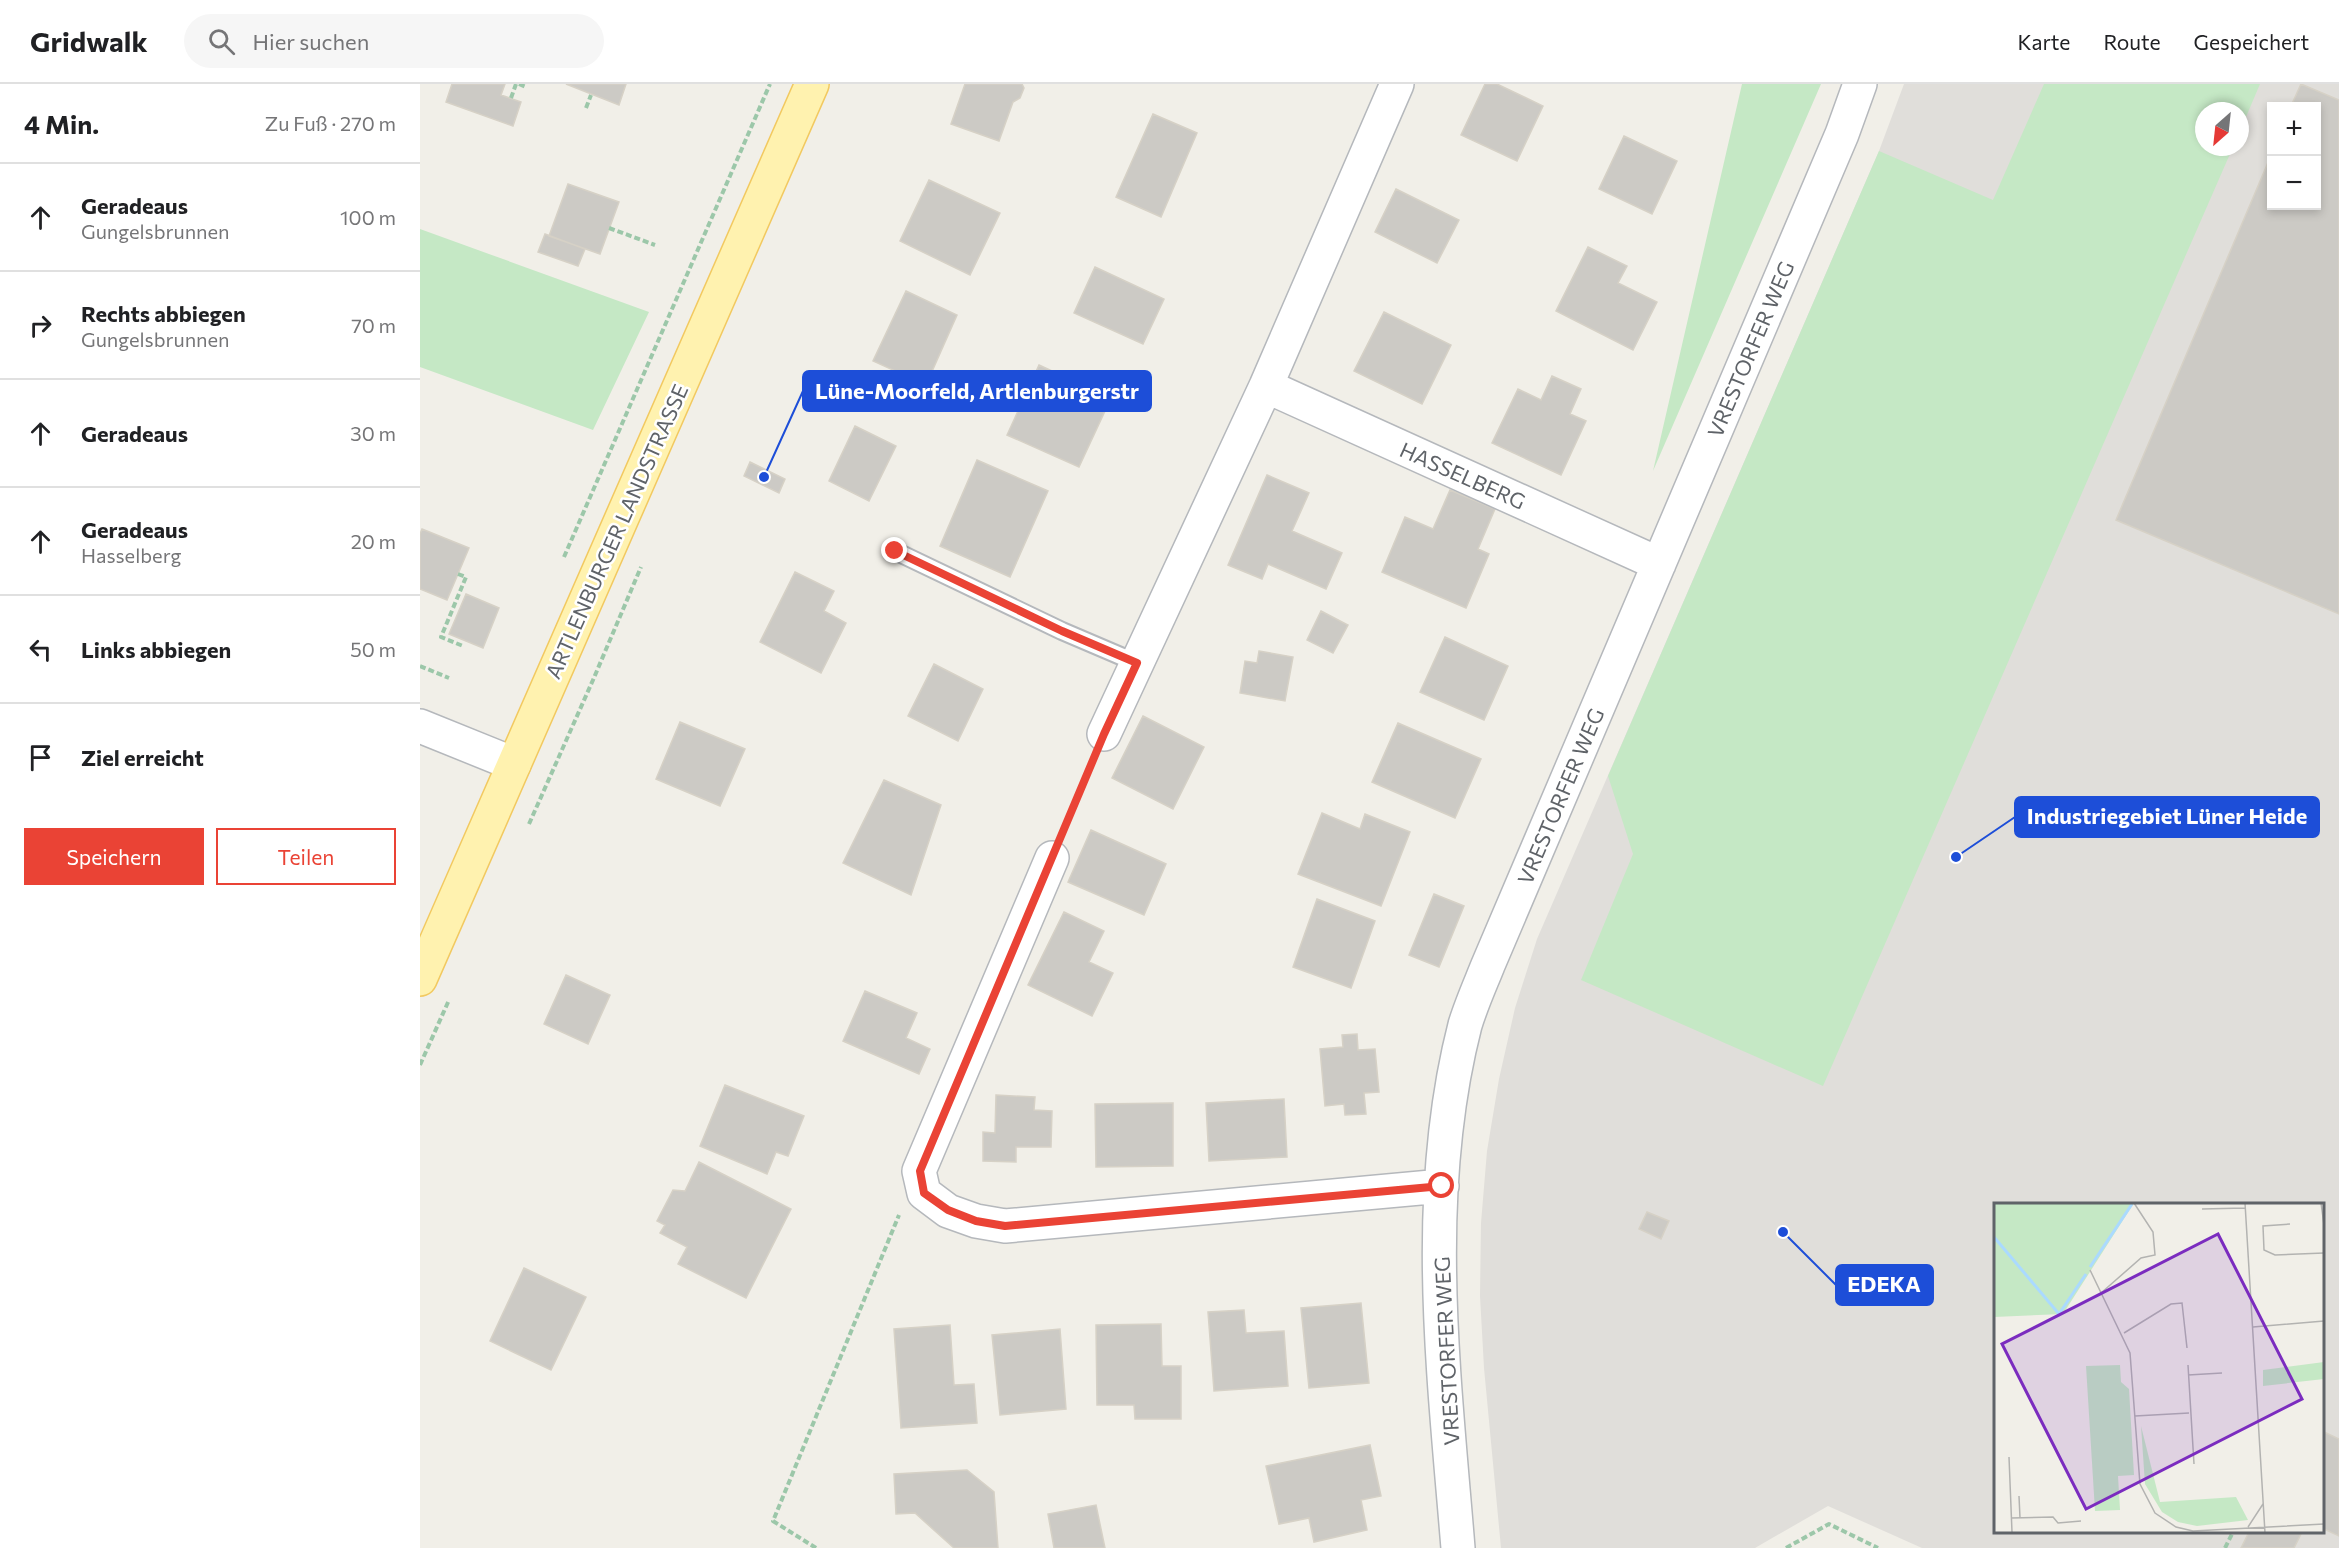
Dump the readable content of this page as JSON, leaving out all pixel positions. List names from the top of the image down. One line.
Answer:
{"streets":{"main road":["ARTLENBURGER LANDSTRASSE"],"street":["VRESTORFER WEG","HASSELBERG"]},"crossings":[["VRESTORFER WEG","HASSELBERG"]],"places":["Lüne-Moorfeld, Artlenburgerstr","Industriegebiet Lüner Heide","EDEKA"],"north":"bottom left","page":{"header":"Gridwalk","search":"Hier suchen","nav":["Karte","Route","Gespeichert"],"heading":["4 Min.","Zu Fuß · 270 m"],"map_buttons":["+","−"],"list":[["Geradeaus","Gungelsbrunnen","100 m"],["Rechts abbiegen","Gungelsbrunnen","70 m"],["Geradeaus","30 m"],["Geradeaus","Hasselberg","20 m"],["Links abbiegen","50 m"],"Ziel erreicht"],"buttons":["Speichern","Teilen"]}}
